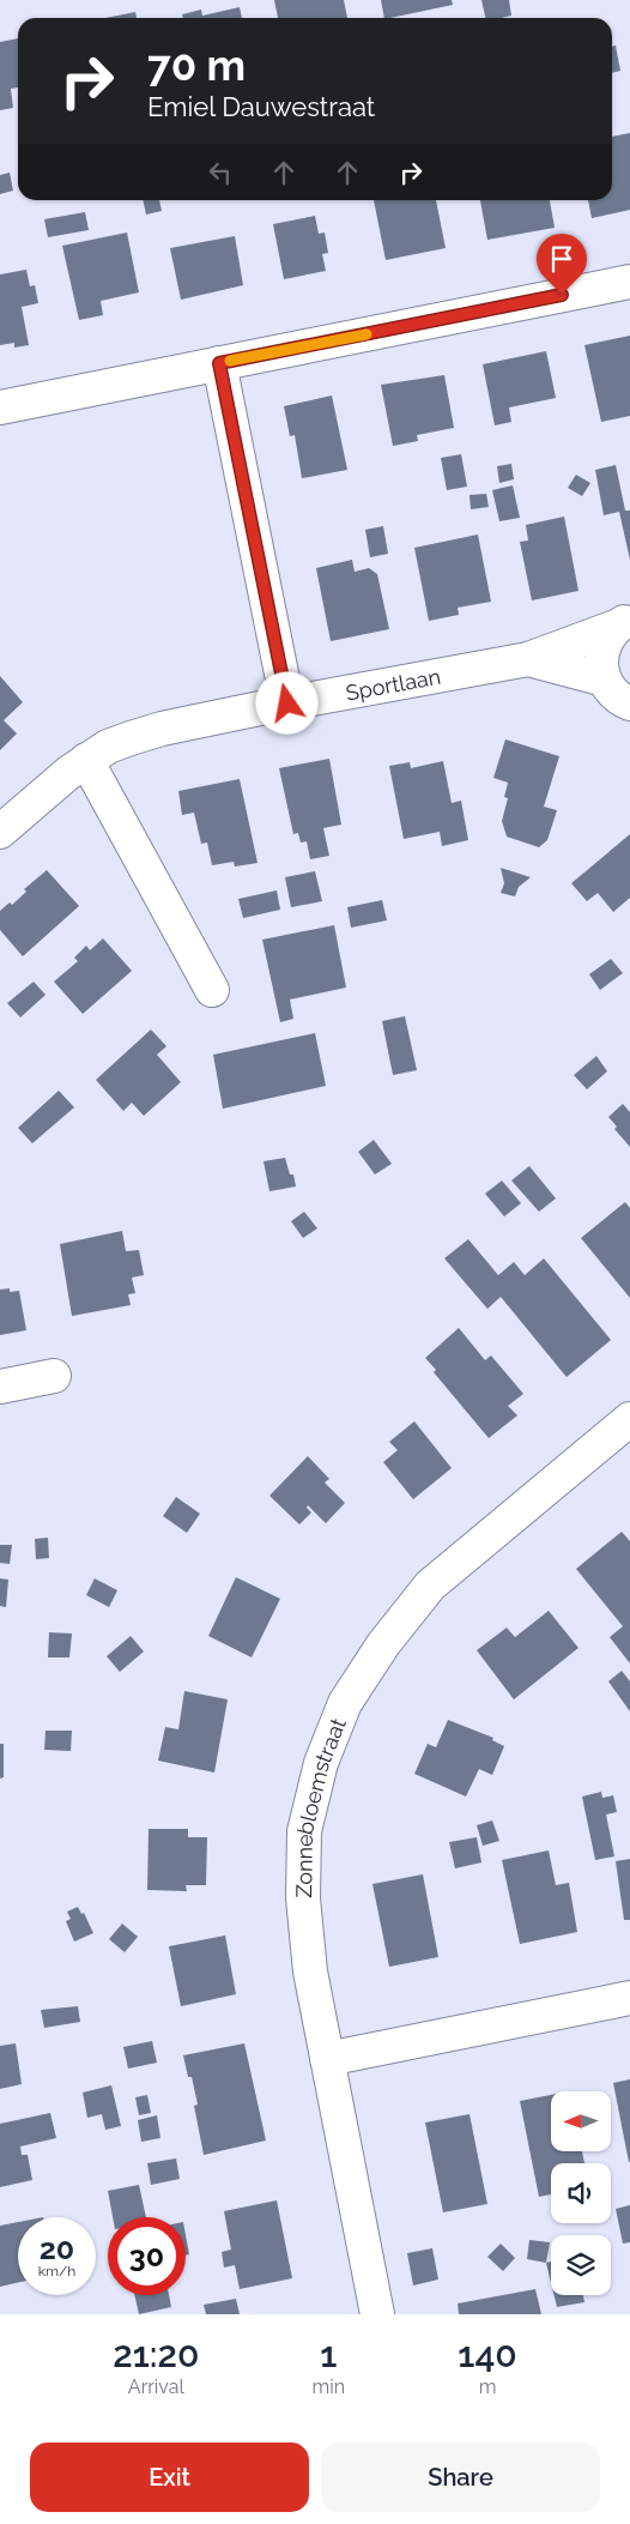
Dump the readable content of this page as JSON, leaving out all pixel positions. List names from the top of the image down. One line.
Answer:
{"streets":{"street":["Sportlaan","Zonnebloemstraat"]},"north":"left","page":{"turn":["70 m","Emiel Dauwestraat"],"speed":"20 km/h","limit":"30","eta":["21:20","Arrival","1","min","140","m"],"buttons":["Exit","Share"]}}
